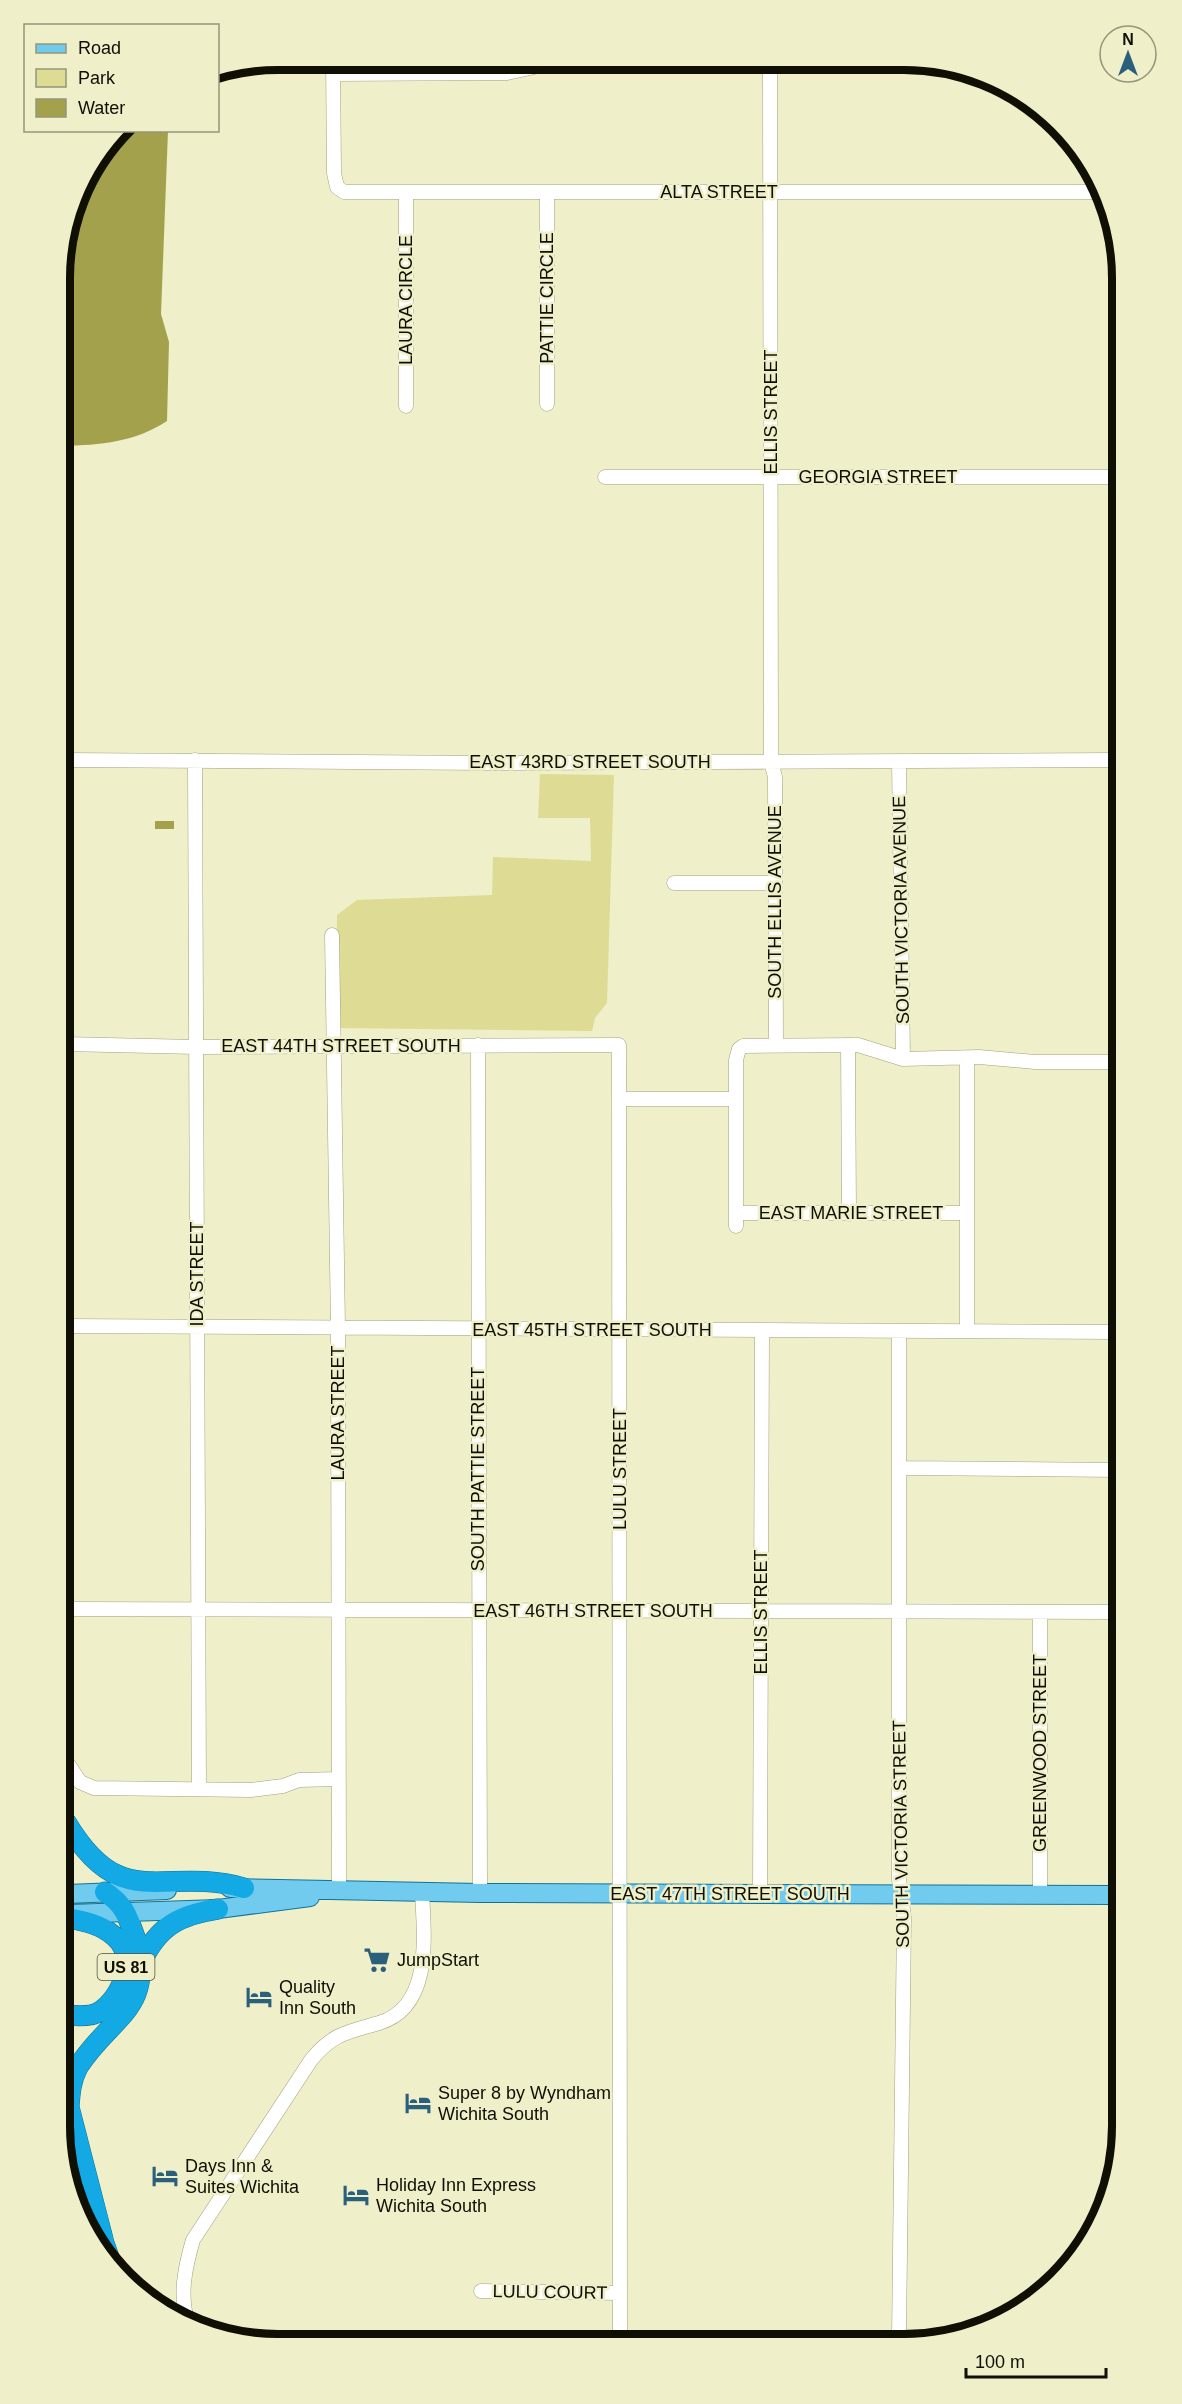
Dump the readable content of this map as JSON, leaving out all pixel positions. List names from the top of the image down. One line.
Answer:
{"streets":{"highway":["US 81"],"main road":["EAST 47TH STREET SOUTH"],"street":["ALTA STREET","PATTIE CIRCLE","LAURA CIRCLE","ELLIS STREET","GEORGIA STREET","EAST 43RD STREET SOUTH","SOUTH ELLIS AVENUE","SOUTH VICTORIA AVENUE","EAST 44TH STREET SOUTH","EAST MARIE STREET","IDA STREET","EAST 45TH STREET SOUTH","LAURA STREET","SOUTH PATTIE STREET","LULU STREET","EAST 46TH STREET SOUTH","GREENWOOD STREET","SOUTH VICTORIA STREET","LULU COURT"]},"crossings":[["ALTA STREET","PATTIE CIRCLE"],["ALTA STREET","LAURA CIRCLE"],["ALTA STREET","ELLIS STREET"],["ELLIS STREET","GEORGIA STREET"],["ELLIS STREET","EAST 43RD STREET SOUTH"],["ELLIS STREET","SOUTH ELLIS AVENUE"],["ELLIS STREET","EAST 45TH STREET SOUTH"],["ELLIS STREET","EAST 46TH STREET SOUTH"],["ELLIS STREET","EAST 47TH STREET SOUTH"],["EAST 43RD STREET SOUTH","SOUTH ELLIS AVENUE"],["EAST 43RD STREET SOUTH","SOUTH VICTORIA AVENUE"],["EAST 43RD STREET SOUTH","IDA STREET"],["EAST 44TH STREET SOUTH","IDA STREET"],["EAST 44TH STREET SOUTH","LAURA STREET"],["EAST 44TH STREET SOUTH","SOUTH PATTIE STREET"],["EAST 44TH STREET SOUTH","LULU STREET"],["IDA STREET","EAST 45TH STREET SOUTH"],["IDA STREET","EAST 46TH STREET SOUTH"],["EAST 45TH STREET SOUTH","LAURA STREET"],["EAST 45TH STREET SOUTH","SOUTH PATTIE STREET"],["EAST 45TH STREET SOUTH","LULU STREET"],["EAST 45TH STREET SOUTH","SOUTH VICTORIA STREET"],["LAURA STREET","EAST 46TH STREET SOUTH"],["LAURA STREET","EAST 47TH STREET SOUTH"],["SOUTH PATTIE STREET","EAST 46TH STREET SOUTH"],["SOUTH PATTIE STREET","EAST 47TH STREET SOUTH"],["LULU STREET","EAST 46TH STREET SOUTH"],["LULU STREET","EAST 47TH STREET SOUTH"],["LULU STREET","LULU COURT"],["EAST 46TH STREET SOUTH","GREENWOOD STREET"],["EAST 46TH STREET SOUTH","SOUTH VICTORIA STREET"],["GREENWOOD STREET","EAST 47TH STREET SOUTH"],["SOUTH VICTORIA STREET","EAST 47TH STREET SOUTH"]],"places":{"supermarket":["JumpStart"],"hotel":["Quality Inn South","Super 8 by Wyndham Wichita South","Days Inn & Suites Wichita","Holiday Inn Express Wichita South"]},"legend":["Road","Park","Water"],"scale_bar":"100 m","north":"top"}
